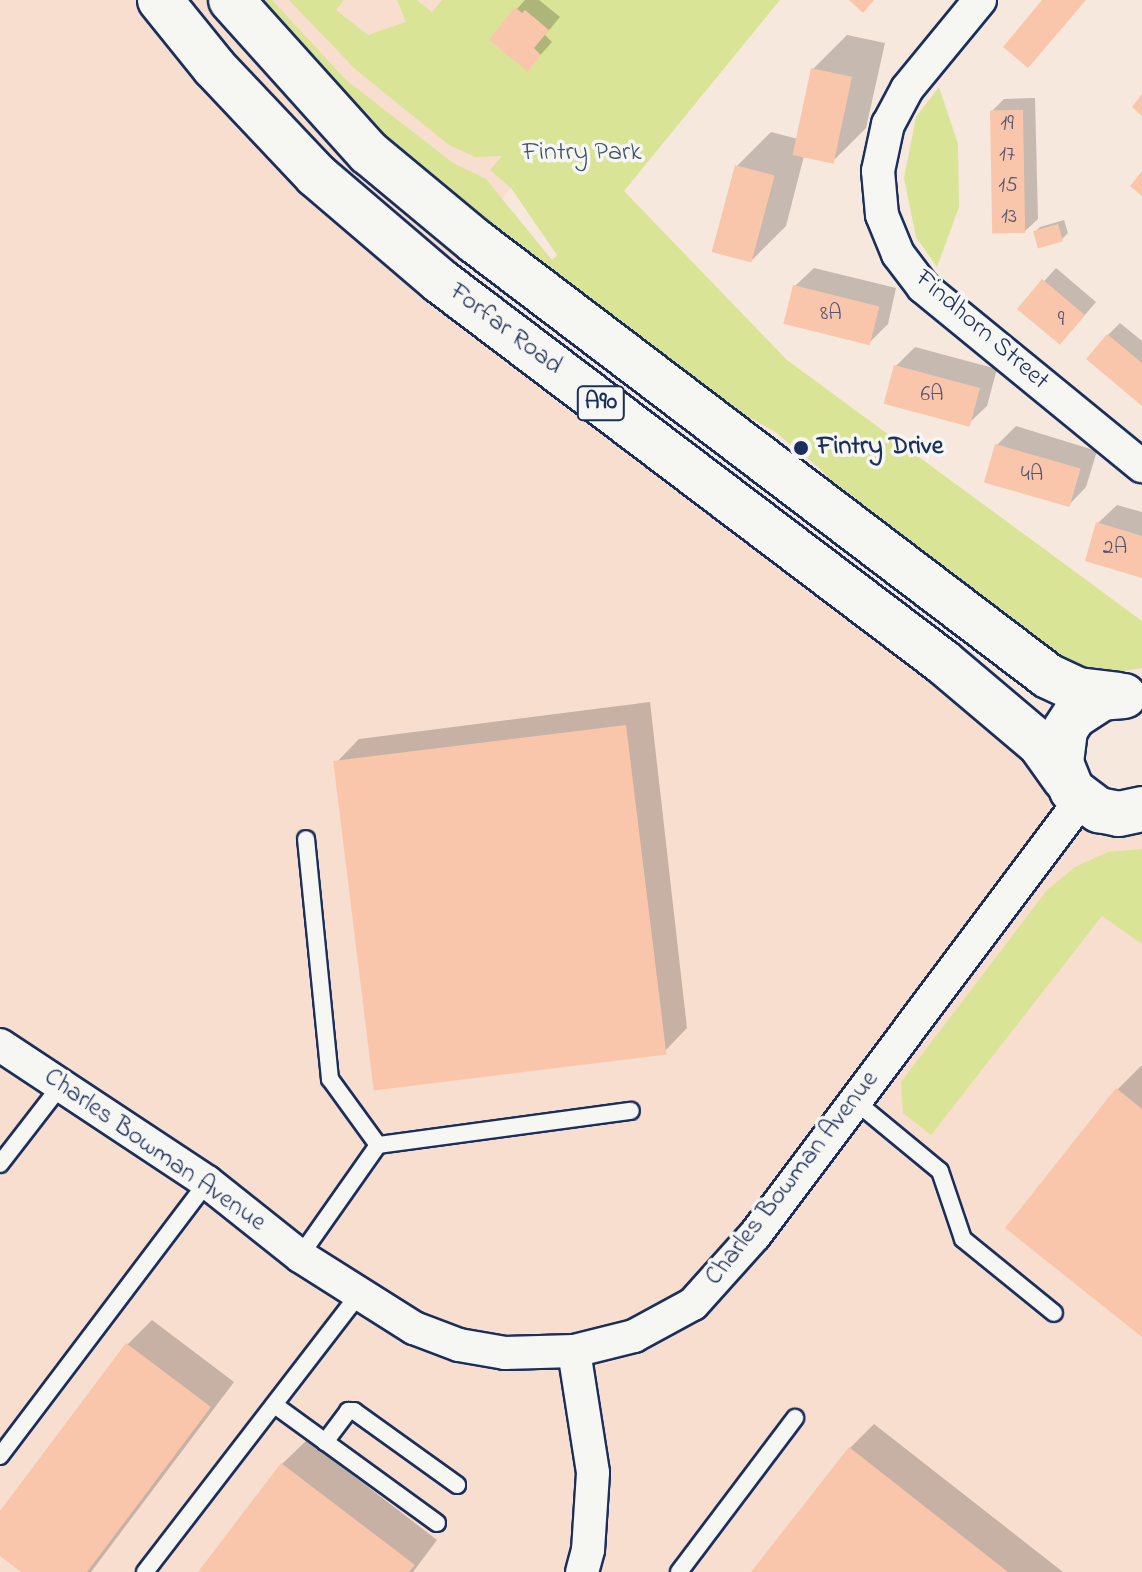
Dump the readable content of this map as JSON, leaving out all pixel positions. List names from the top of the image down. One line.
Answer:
{"streets":{"highway":["Forfar Road","A90"],"street":["Findhorn Street","Charles Bowman Avenue"]},"crossings":[["Forfar Road","Charles Bowman Avenue"]],"parks":["Fintry Park"],"places":["Fintry Drive"],"house_numbers":["19","17","15","13","8A","9","6A","4A","2A"]}
